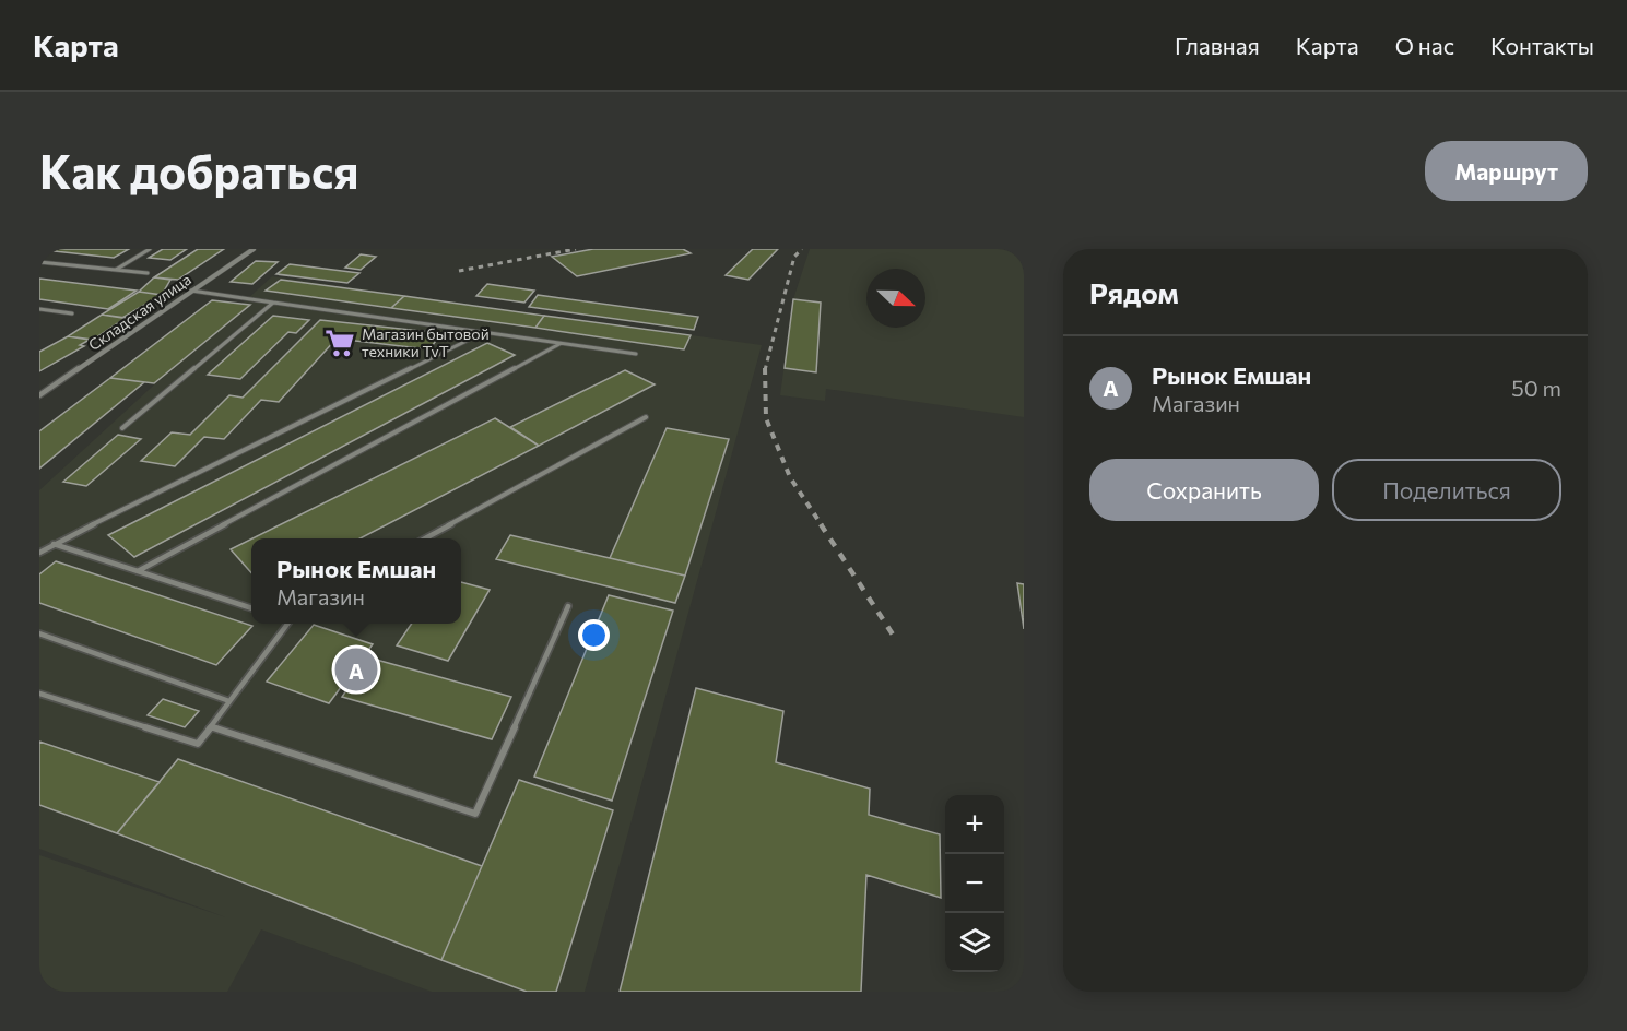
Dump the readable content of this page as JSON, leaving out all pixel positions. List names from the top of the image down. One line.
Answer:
{"streets":{"street":["Складская улица"]},"places":{"supermarket":["Магазин бытовой техники TvT"]},"north":"right","page":{"header":"Карта","nav":["Главная","Карта","О нас","Контакты"],"buttons":["Маршрут",["Сохранить","Поделиться"]],"title":"Как добраться","heading":"Рядом","list":[{"mark":"A","name":"Рынок Емшан","note":"Магазин","value":"50 m"}],"popup":["Рынок Емшан","Магазин"],"pins":"A","map_buttons":["+","−"]}}
